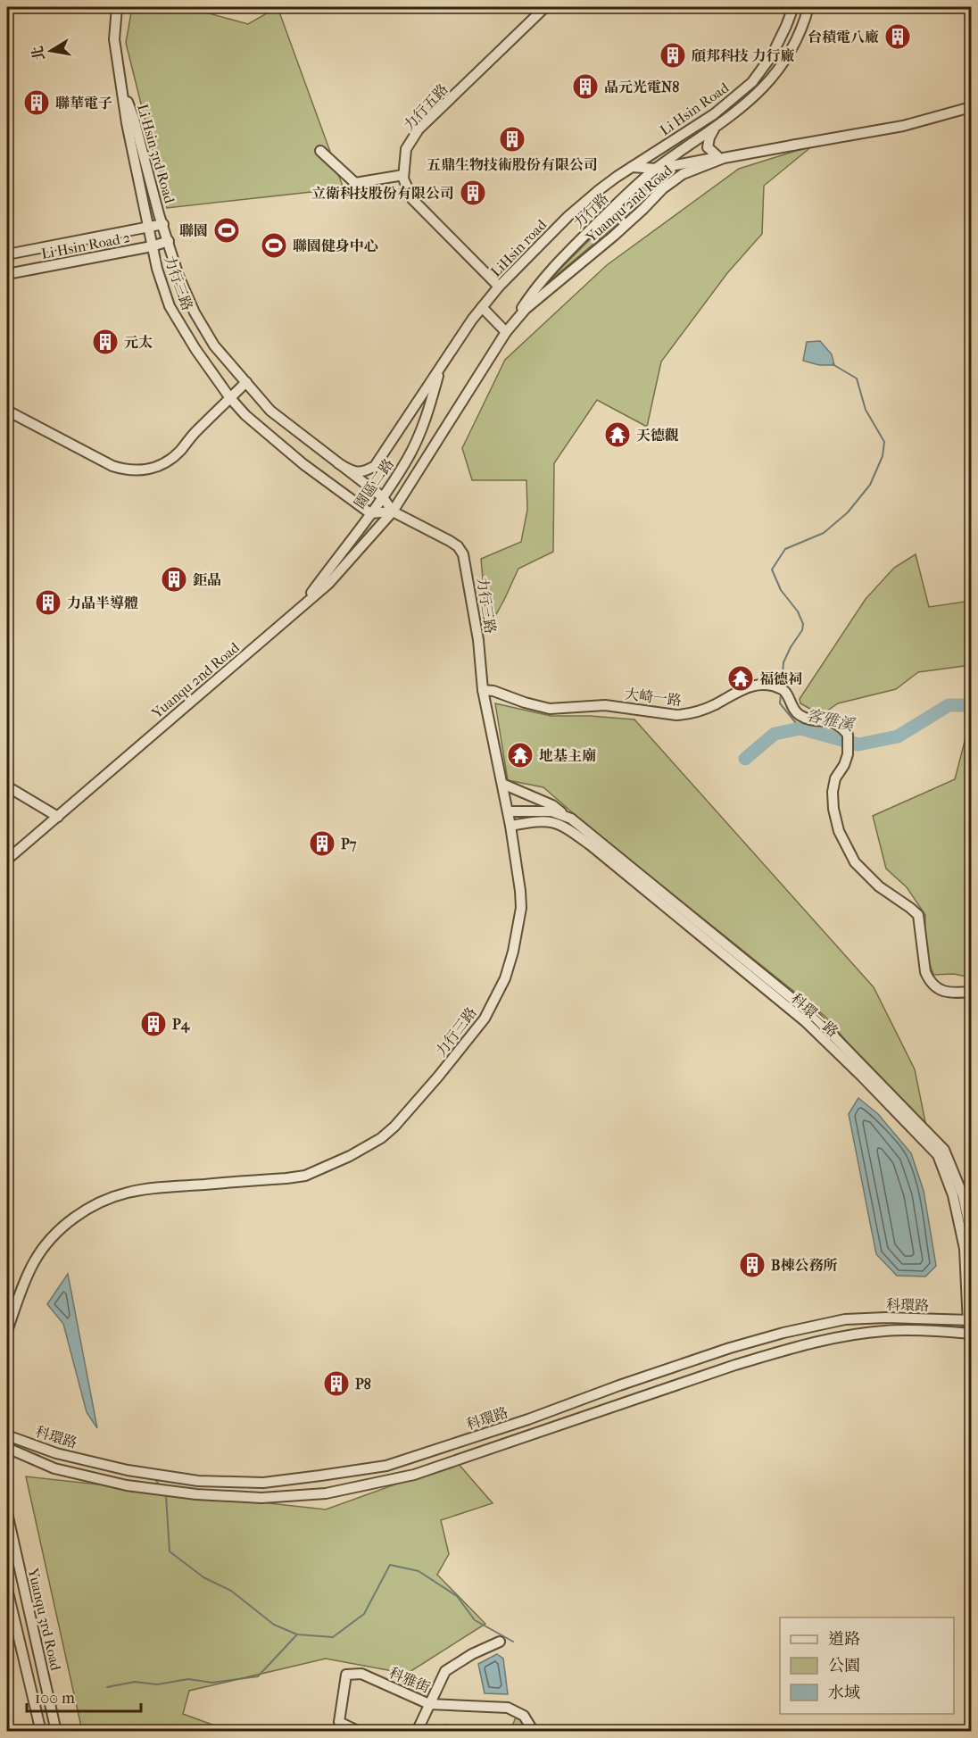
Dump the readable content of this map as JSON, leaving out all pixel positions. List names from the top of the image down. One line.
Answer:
{"streets":{"street":["力行五路","Li Hsin Road","Li Hsin 3rd Road","Yuanqu 2nd Road","力行路","Li Hsin Road 2","LiHsin road","力行三路","園區二路","大崎一路","科環一路","科環路","Yuanqu 3rd Road","科雅街"]},"crossings":[["力行五路","LiHsin road"],["Li Hsin Road","Yuanqu 2nd Road"],["Li Hsin Road","力行路"],["Li Hsin Road","LiHsin road"],["Li Hsin 3rd Road","Li Hsin Road 2"],["Li Hsin 3rd Road","力行三路"],["Yuanqu 2nd Road","力行路"],["Yuanqu 2nd Road","LiHsin road"],["Yuanqu 2nd Road","力行三路"],["Yuanqu 2nd Road","園區二路"],["力行路","園區二路"],["Li Hsin Road 2","力行三路"],["LiHsin road","園區二路"],["力行三路","園區二路"],["力行三路","大崎一路"],["力行三路","科環一路"],["科環一路","科環路"]],"water":["客雅溪"],"places":{"building":["台積電八廠","頎邦科技 力行廠","晶元光電N8","聯華電子","五鼎生物技術股份有限公司","立衛科技股份有限公司","元太","鉅晶","力晶半導體","P7","P4","B棟公務所","P8"],"sports":["聯園","聯園健身中心"],"temple":["天德觀","福德祠","地基主廟"]},"legend":["道路","公園","水域"],"scale_bar":"100 m","north":"left"}
